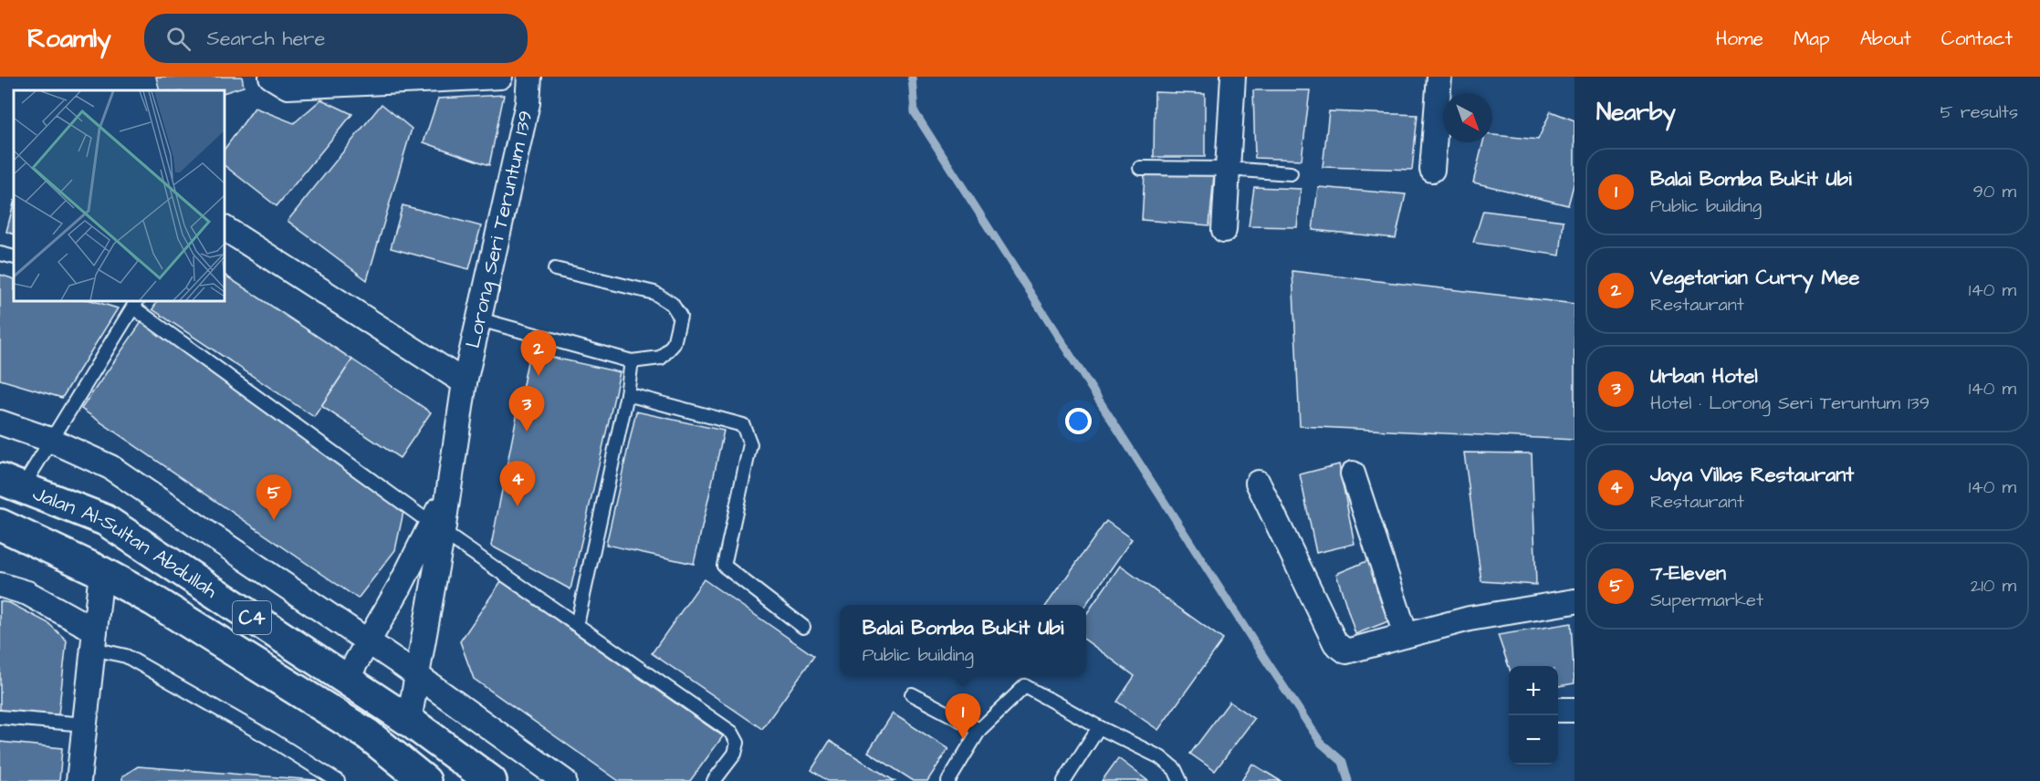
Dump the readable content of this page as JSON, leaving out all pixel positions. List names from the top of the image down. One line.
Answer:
{"streets":{"main road":["Jalan Al-Sultan Abdullah","C4"],"street":["Lorong Seri Teruntum 139"]},"crossings":[["Lorong Seri Teruntum 139","Jalan Al-Sultan Abdullah"]],"north":"bottom right","page":{"header":"Roamly","search":"Search here","nav":["Home","Map","About","Contact"],"heading":["Nearby","5 results"],"list":[{"mark":"1","name":"Balai Bomba Bukit Ubi","note":"Public building","value":"90 m"},{"mark":"2","name":"Vegetarian Curry Mee","note":"Restaurant","value":"140 m"},{"mark":"3","name":"Urban Hotel","note":"Hotel · Lorong Seri Teruntum 139","value":"140 m"},{"mark":"4","name":"Jaya Villas Restaurant","note":"Restaurant","value":"140 m"},{"mark":"5","name":"7-Eleven","note":"Supermarket","value":"210 m"}],"pins":["2","3","4","5","1"],"popup":["Balai Bomba Bukit Ubi","Public building"],"map_buttons":["+","−"]}}
